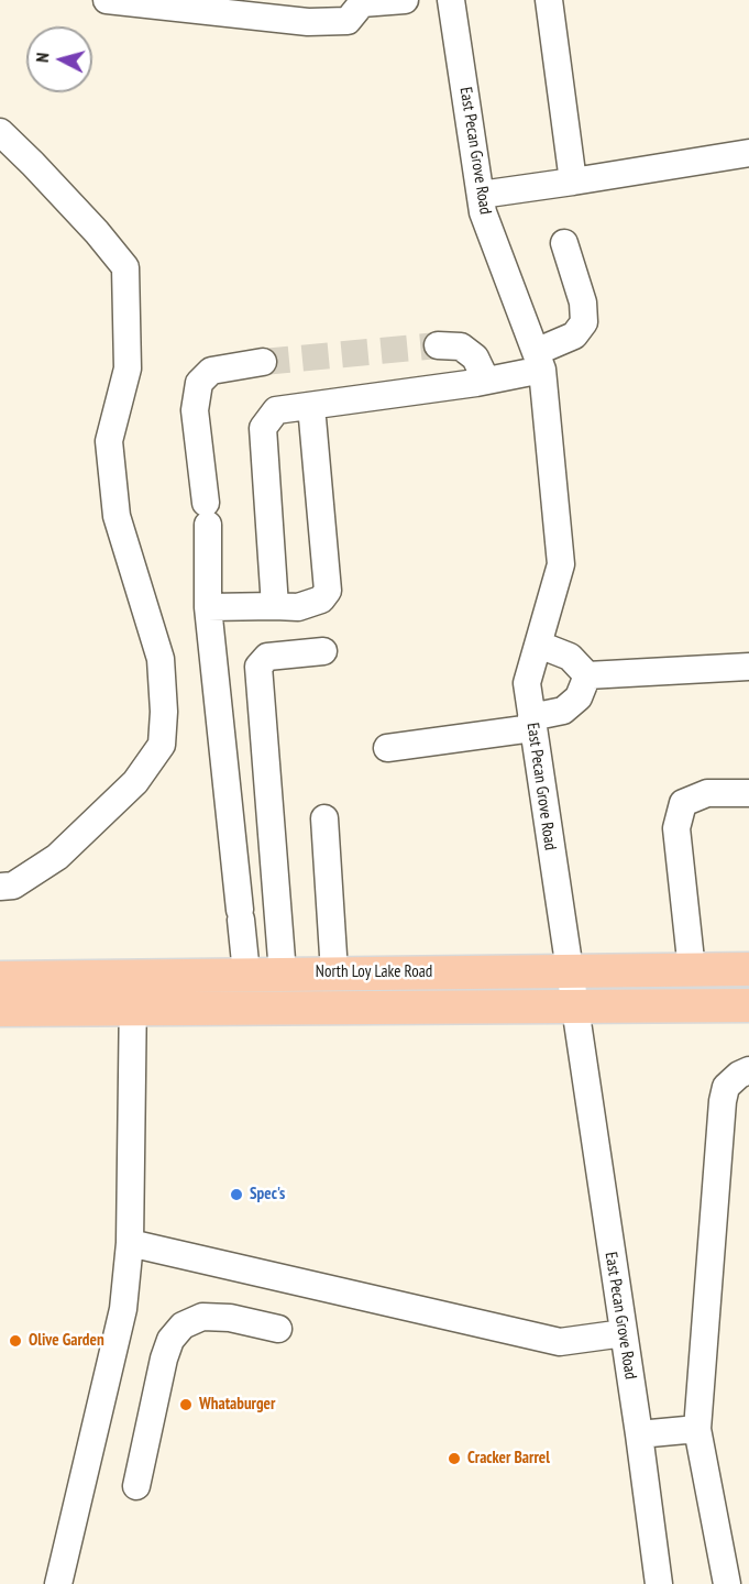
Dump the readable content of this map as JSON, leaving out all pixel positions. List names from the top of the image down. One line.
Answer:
{"streets":{"main road":["North Loy Lake Road"],"street":["East Pecan Grove Road"]},"crossings":[["East Pecan Grove Road","North Loy Lake Road"]],"places":["Spec's","Olive Garden","Whataburger","Cracker Barrel"],"north":"left"}
